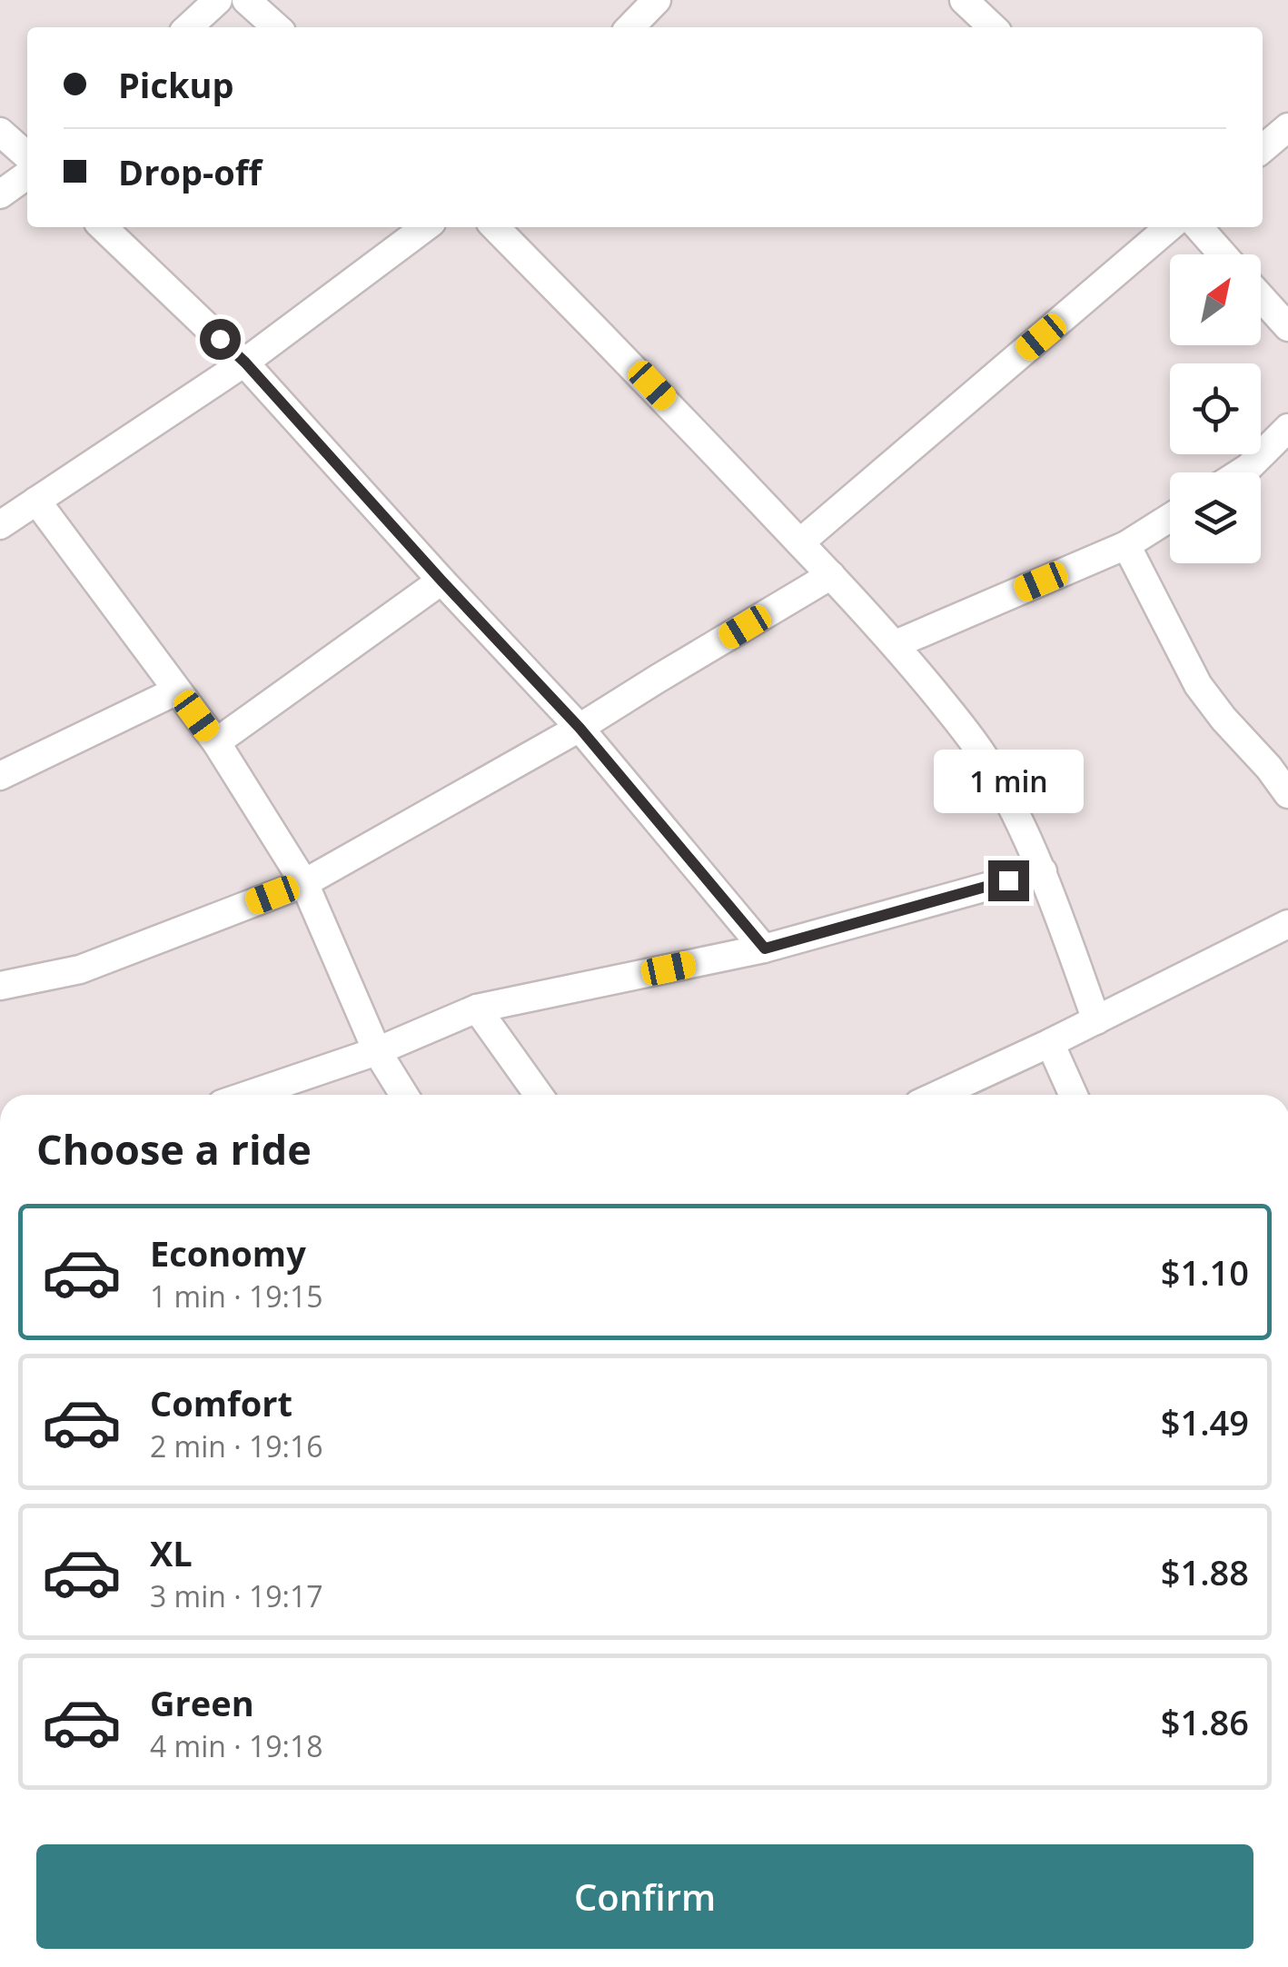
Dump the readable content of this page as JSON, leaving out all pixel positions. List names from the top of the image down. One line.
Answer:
{"north":"top right","page":{"banner":["Pickup","Drop-off"],"bubble":"1 min","heading":"Choose a ride","list":[{"name":"Economy","note":"1 min · 19:15","value":"$1.10"},{"name":"Comfort","note":"2 min · 19:16","value":"$1.49"},{"name":"XL","note":"3 min · 19:17","value":"$1.88"},{"name":"Green","note":"4 min · 19:18","value":"$1.86"}],"buttons":"Confirm"}}
